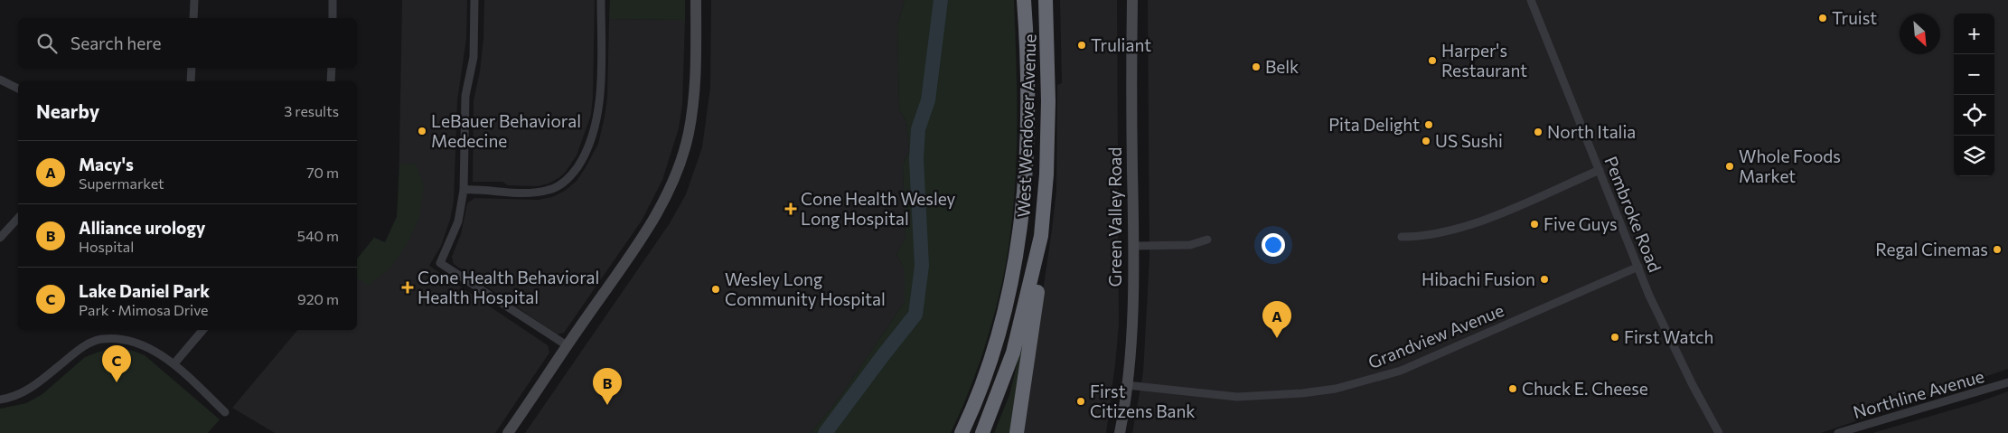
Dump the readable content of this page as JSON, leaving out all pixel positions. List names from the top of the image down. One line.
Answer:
{"streets":{"highway":["West Wendover Avenue"],"street":["Pembroke Road","Green Valley Road","Grandview Avenue","Northline Avenue"]},"crossings":[["Pembroke Road","Grandview Avenue"],["Green Valley Road","Grandview Avenue"]],"places":{"other":["Truist","Truliant","Harper's Restaurant","Belk","Pita Delight","LeBauer Behavioral Medecine","North Italia","US Sushi","Whole Foods Market","Five Guys","Regal Cinemas","Hibachi Fusion","Wesley Long Community Hospital","First Watch","Chuck E. Cheese","First Citizens Bank"],"health":["Cone Health Wesley Long Hospital","Cone Health Behavioral Health Hospital"]},"north":"bottom right","page":{"map_buttons":["+","−"],"search":"Search here","heading":["Nearby","3 results"],"list":[{"mark":"A","name":"Macy's","note":"Supermarket","value":"70 m"},{"mark":"B","name":"Alliance urology","note":"Hospital","value":"540 m"},{"mark":"C","name":"Lake Daniel Park","note":"Park · Mimosa Drive","value":"920 m"}],"pins":["A","C","B"]}}
